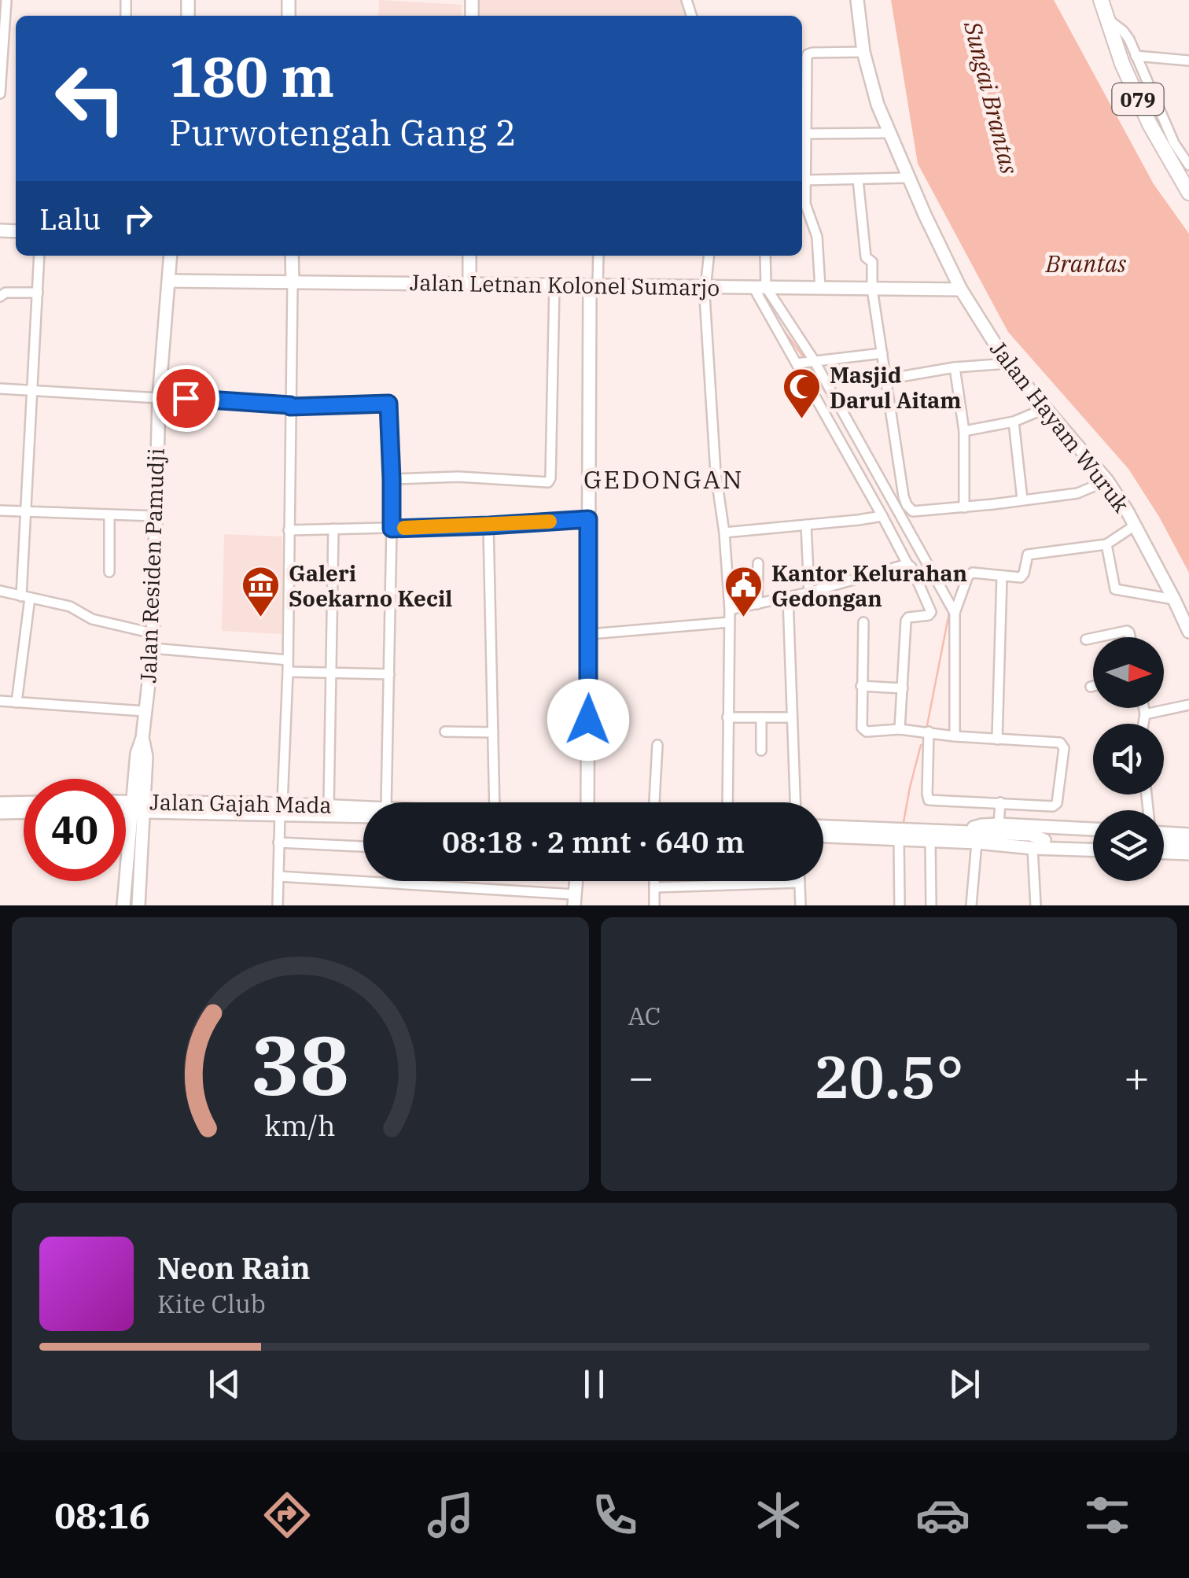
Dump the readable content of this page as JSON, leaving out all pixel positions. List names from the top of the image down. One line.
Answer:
{"streets":{"main road":["079","Jalan Letnan Kolonel Sumarjo","Jalan Hayam Wuruk","Jalan Residen Pamudji","Jalan Gajah Mada"]},"crossings":[["Jalan Letnan Kolonel Sumarjo","Jalan Hayam Wuruk"],["Jalan Letnan Kolonel Sumarjo","Jalan Residen Pamudji"],["Jalan Residen Pamudji","Jalan Gajah Mada"]],"districts":["GEDONGAN"],"water":["Sungai Brantas","Brantas"],"places":{"mosque":["Masjid Darul Aitam"],"museum":["Galeri Soekarno Kecil"],"public building":["Kantor Kelurahan Gedongan"]},"north":"right","page":{"turn":["180 m","Purwotengah Gang 2"],"then":"Lalu","limit":"40","trip":"08:18 · 2 mnt · 640 m","tile":"AC","heat":["−","20.5°","+"],"song":["Neon Rain","Kite Club"],"tabs":"08:16","gauge":["38","km/h"]}}
